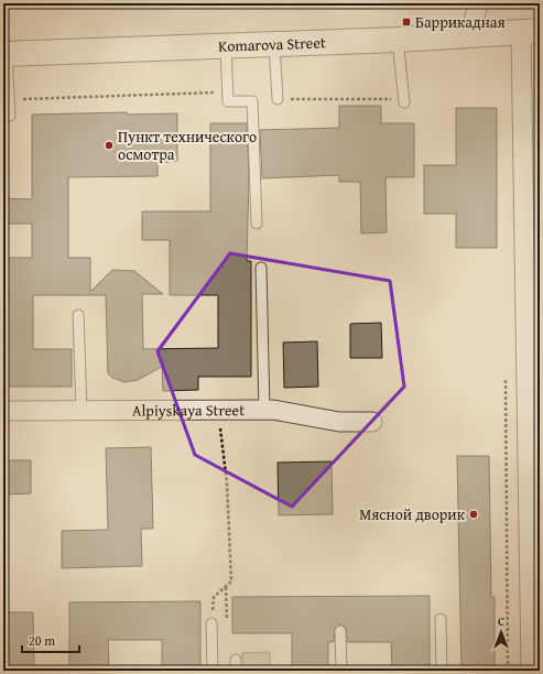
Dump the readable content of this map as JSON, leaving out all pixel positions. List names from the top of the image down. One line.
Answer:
{"streets":{"street":["Komarova Street","Alpiyskaya Street"]},"places":{"transit":["Баррикадная"],"other":["Пункт технического осмотра","Мясной дворик"]},"scale_bar":"20 m","north":"top"}
